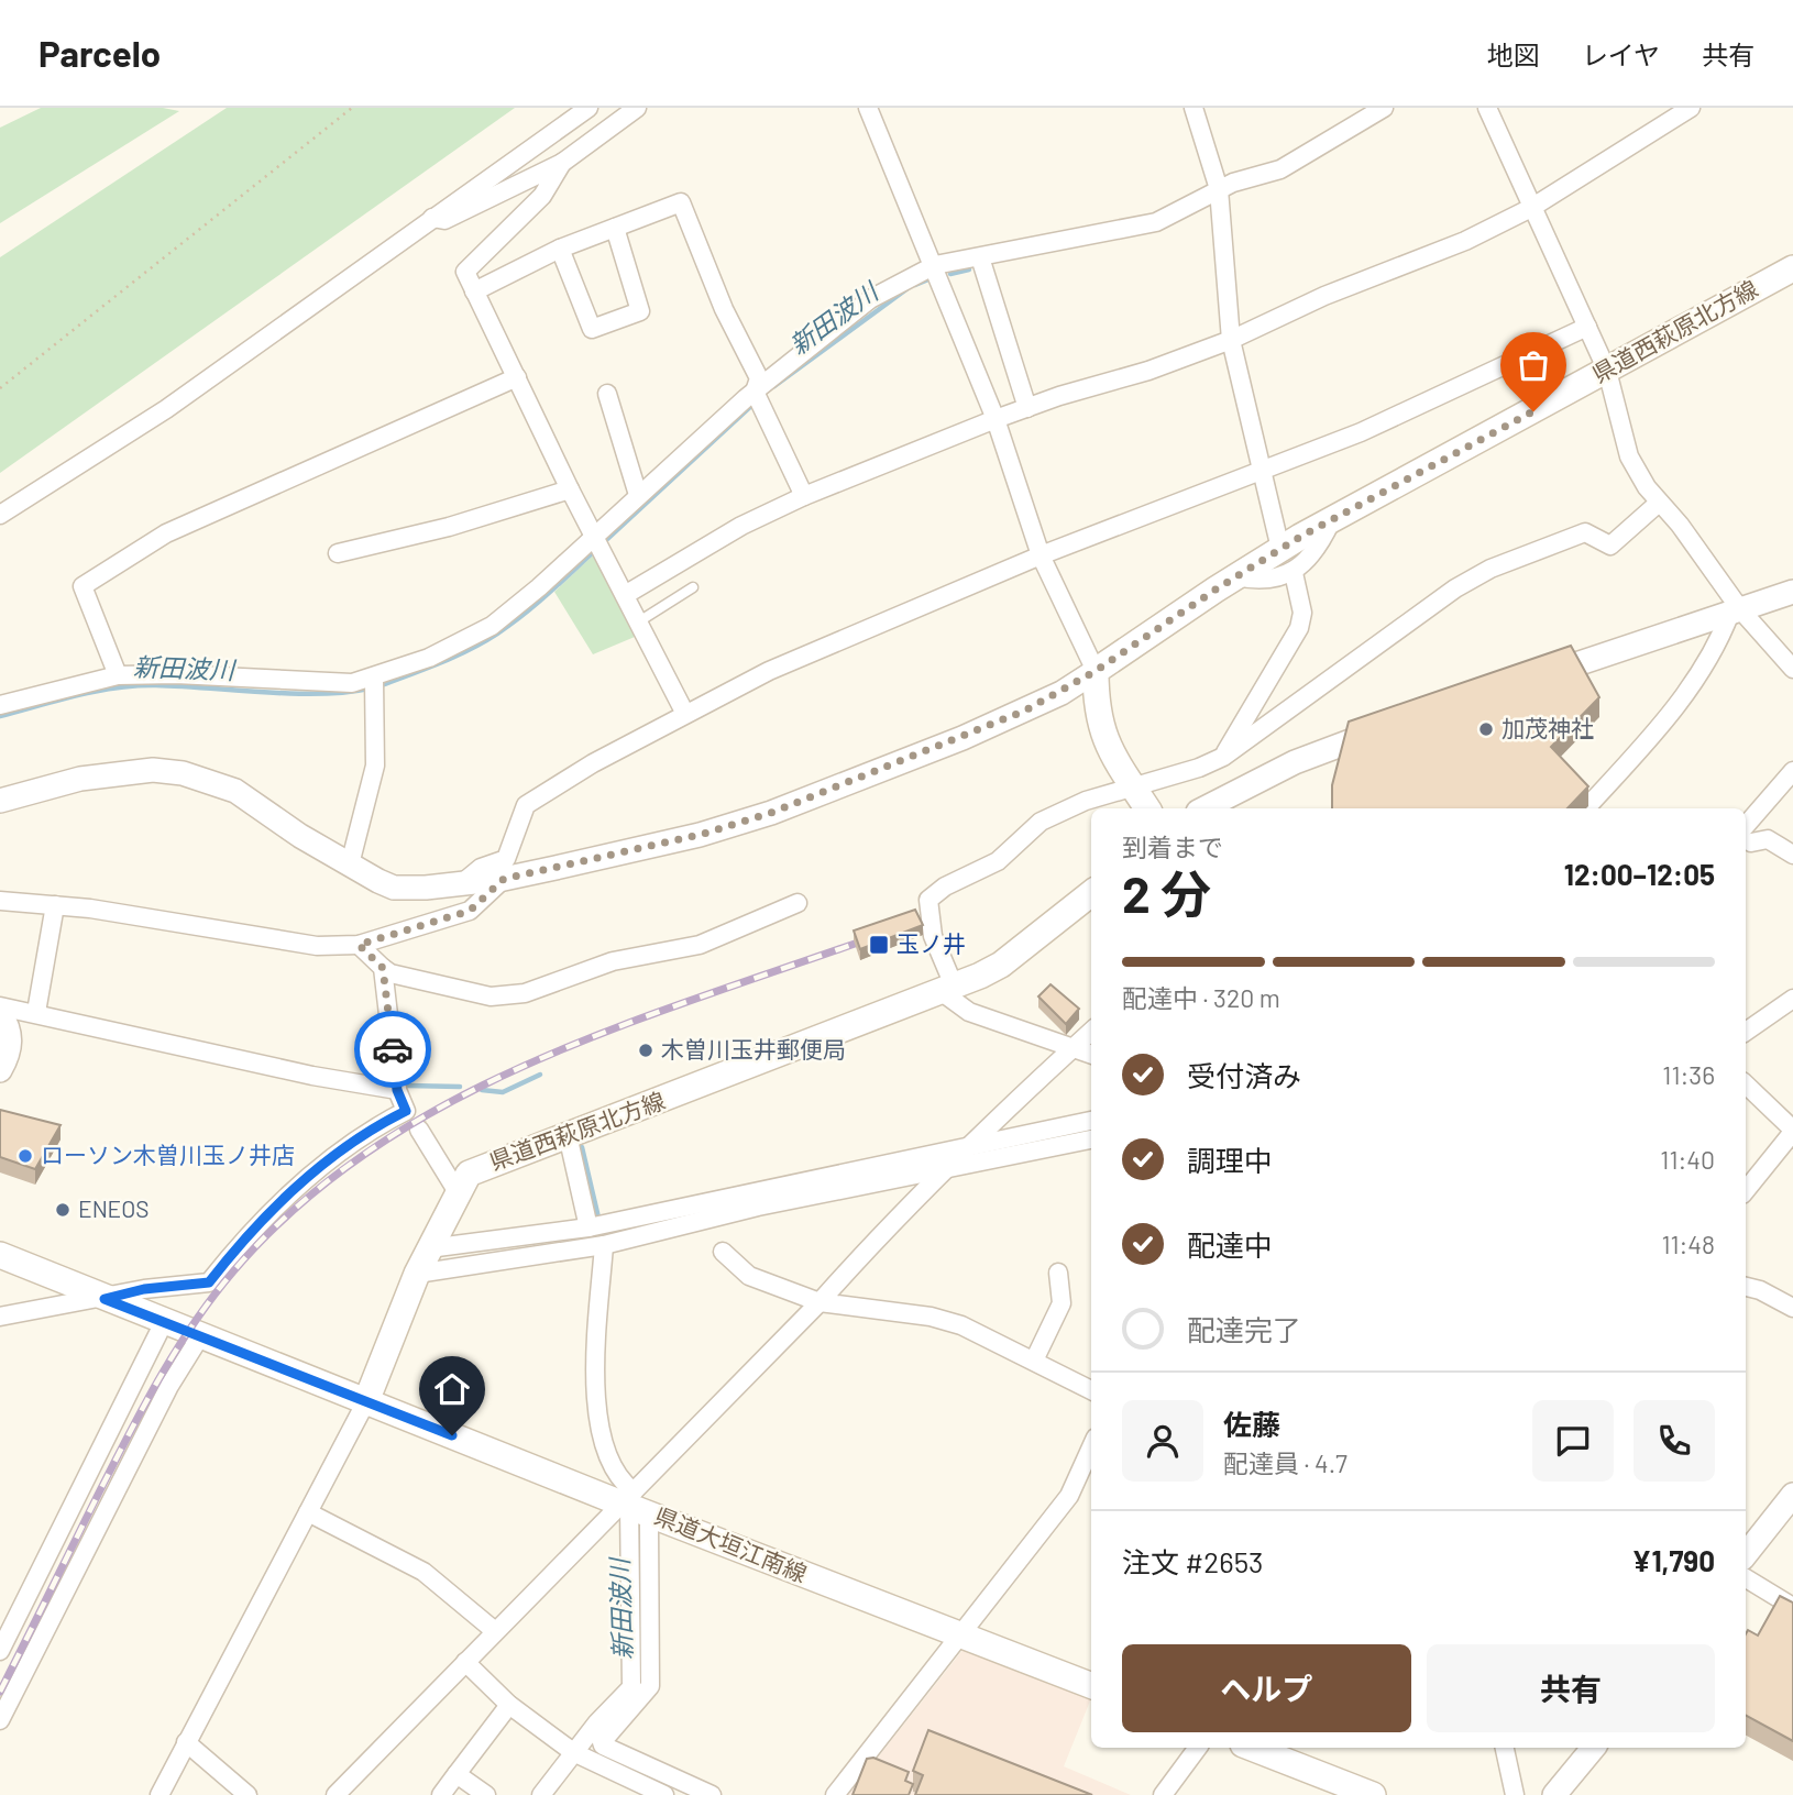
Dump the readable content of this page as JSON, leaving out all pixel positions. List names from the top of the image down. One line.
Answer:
{"streets":{"main road":["県道西萩原北方線","県道大垣江南線"]},"crossings":[["県道西萩原北方線","県道大垣江南線"]],"water":["新田波川"],"places":{"other":["加茂神社","木曽川玉井郵便局","ローソン木曽川玉ノ井店","ENEOS"],"transit":["玉ノ井"]},"page":{"header":"Parcelo","nav":["地図","レイヤ","共有"],"heading":["2 分","到着まで","12:00–12:05"],"panel":["佐藤","配達員 · 4.7","注文 #2653","¥1,790"],"bar":"配達中 · 320 m","list":[["受付済み","11:36"],["調理中","11:40"],["配達中","11:48"],"配達完了"],"buttons":["ヘルプ","共有"]}}
